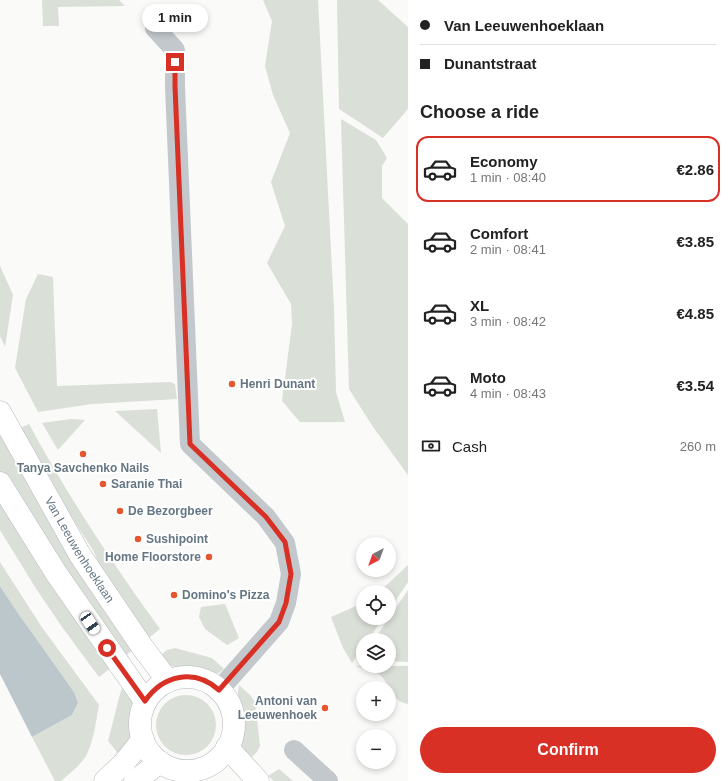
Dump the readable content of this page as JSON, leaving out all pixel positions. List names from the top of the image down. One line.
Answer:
{"streets":{"street":["Van Leeuwenhoeklaan"]},"places":["Henri Dunant","Tanya Savchenko Nails","Saranie Thai","De Bezorgbeer","Sushipoint","Home Floorstore","Domino's Pizza","Antoni van Leeuwenhoek"],"north":"bottom left","page":{"banner":["Van Leeuwenhoeklaan","Dunantstraat"],"bubble":"1 min","heading":"Choose a ride","list":[{"name":"Economy","note":"1 min · 08:40","value":"€2.86"},{"name":"Comfort","note":"2 min · 08:41","value":"€3.85"},{"name":"XL","note":"3 min · 08:42","value":"€4.85"},{"name":"Moto","note":"4 min · 08:43","value":"€3.54"}],"pay":["Cash","260 m"],"map_buttons":["+","−"],"buttons":"Confirm"}}
